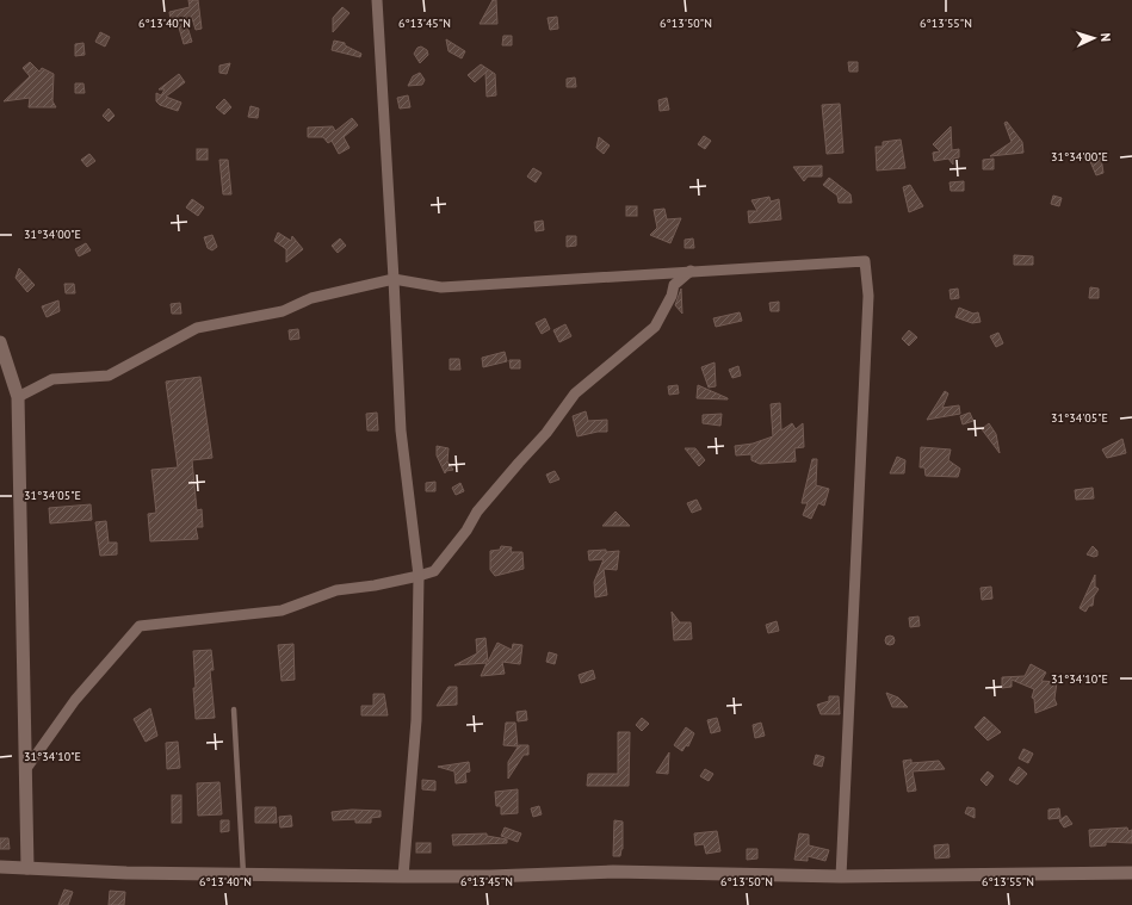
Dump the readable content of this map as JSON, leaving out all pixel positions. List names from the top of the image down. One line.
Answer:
{"north":"right","coordinates":["6°13'40\"N","6°13'45\"N","6°13'50\"N","6°13'55\"N","31°34'00\"E","31°34'05\"E","31°34'10\"E"]}
